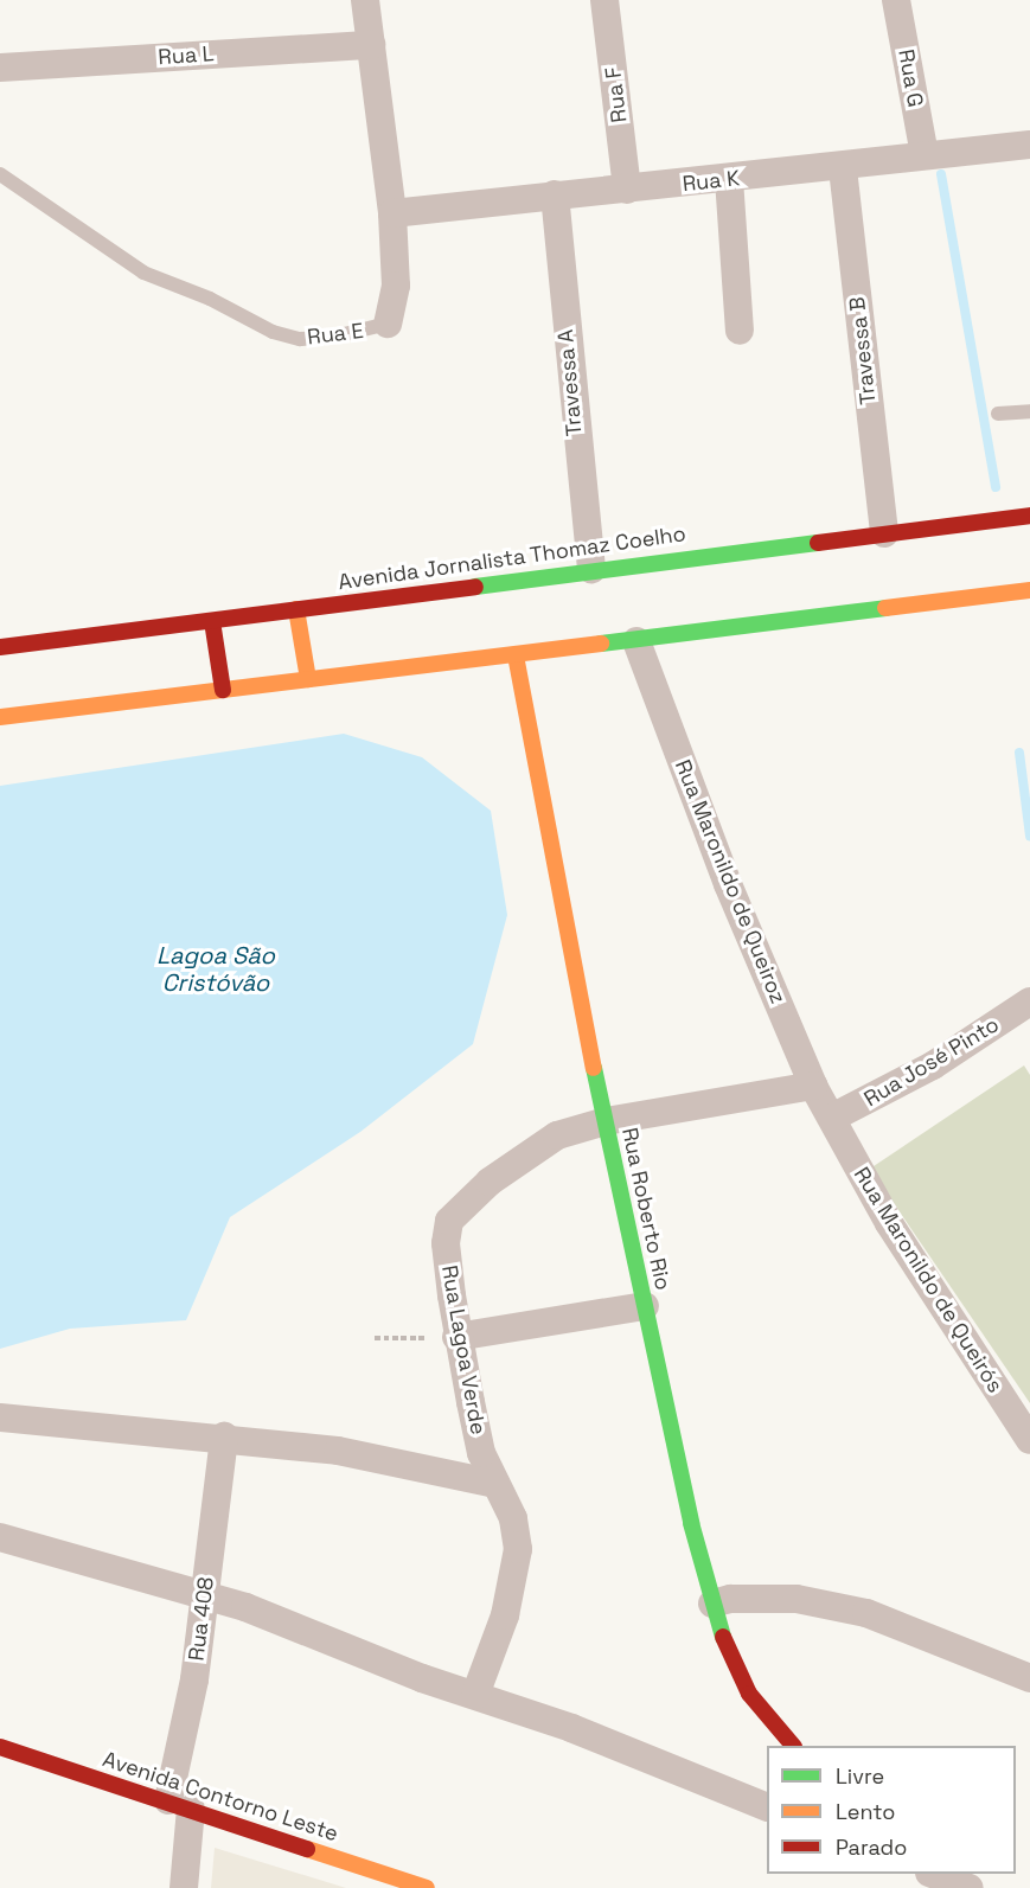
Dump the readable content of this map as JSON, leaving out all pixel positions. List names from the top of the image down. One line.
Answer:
{"streets":{"main road":["Avenida Jornalista Thomaz Coelho","Rua Roberto Rio","Avenida Contorno Leste"],"street":["Rua L","Rua G","Rua F","Rua K","Rua E","Travessa B","Travessa A","Rua Maronildo de Queiroz","Rua José Pinto","Rua Maronildo de Queirós","Rua Lagoa Verde","Rua 408"]},"crossings":[["Rua L","Rua E"],["Rua G","Rua K"],["Rua F","Rua K"],["Rua K","Rua E"],["Rua K","Travessa B"],["Rua K","Travessa A"],["Travessa B","Avenida Jornalista Thomaz Coelho"],["Travessa A","Avenida Jornalista Thomaz Coelho"],["Rua Maronildo de Queiroz","Rua José Pinto"],["Rua Maronildo de Queiroz","Rua Maronildo de Queirós"],["Rua Maronildo de Queiroz","Rua Lagoa Verde"],["Rua José Pinto","Rua Maronildo de Queirós"],["Rua Roberto Rio","Rua Lagoa Verde"],["Rua 408","Avenida Contorno Leste"]],"water":["Lagoa São Cristóvão"],"legend":["Livre","Lento","Parado"]}
